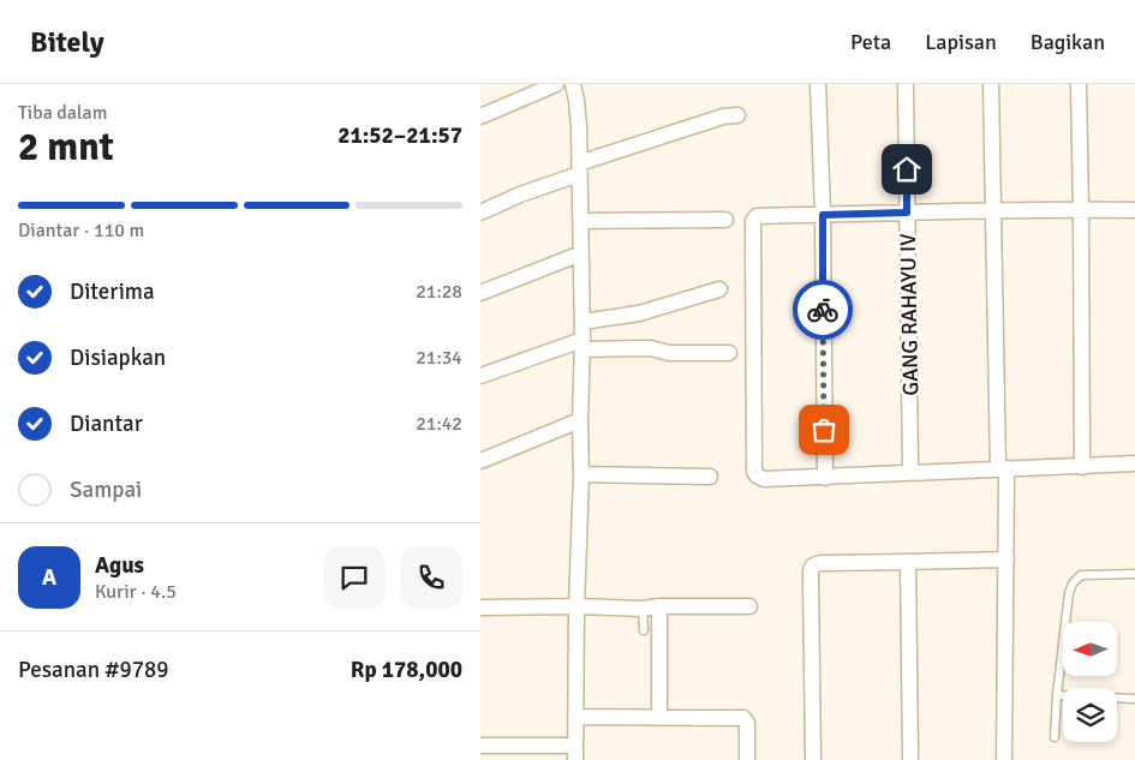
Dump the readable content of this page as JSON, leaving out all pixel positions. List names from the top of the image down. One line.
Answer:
{"streets":{"street":["GANG RAHAYU IV"]},"north":"left","page":{"header":"Bitely","nav":["Peta","Lapisan","Bagikan"],"heading":["2 mnt","Tiba dalam","21:52–21:57"],"panel":["Agus","Kurir · 4.5","Pesanan #9789","Rp 178,000"],"bar":"Diantar · 110 m","list":[["Diterima","21:28"],["Disiapkan","21:34"],["Diantar","21:42"],"Sampai"],"round":"A"}}
